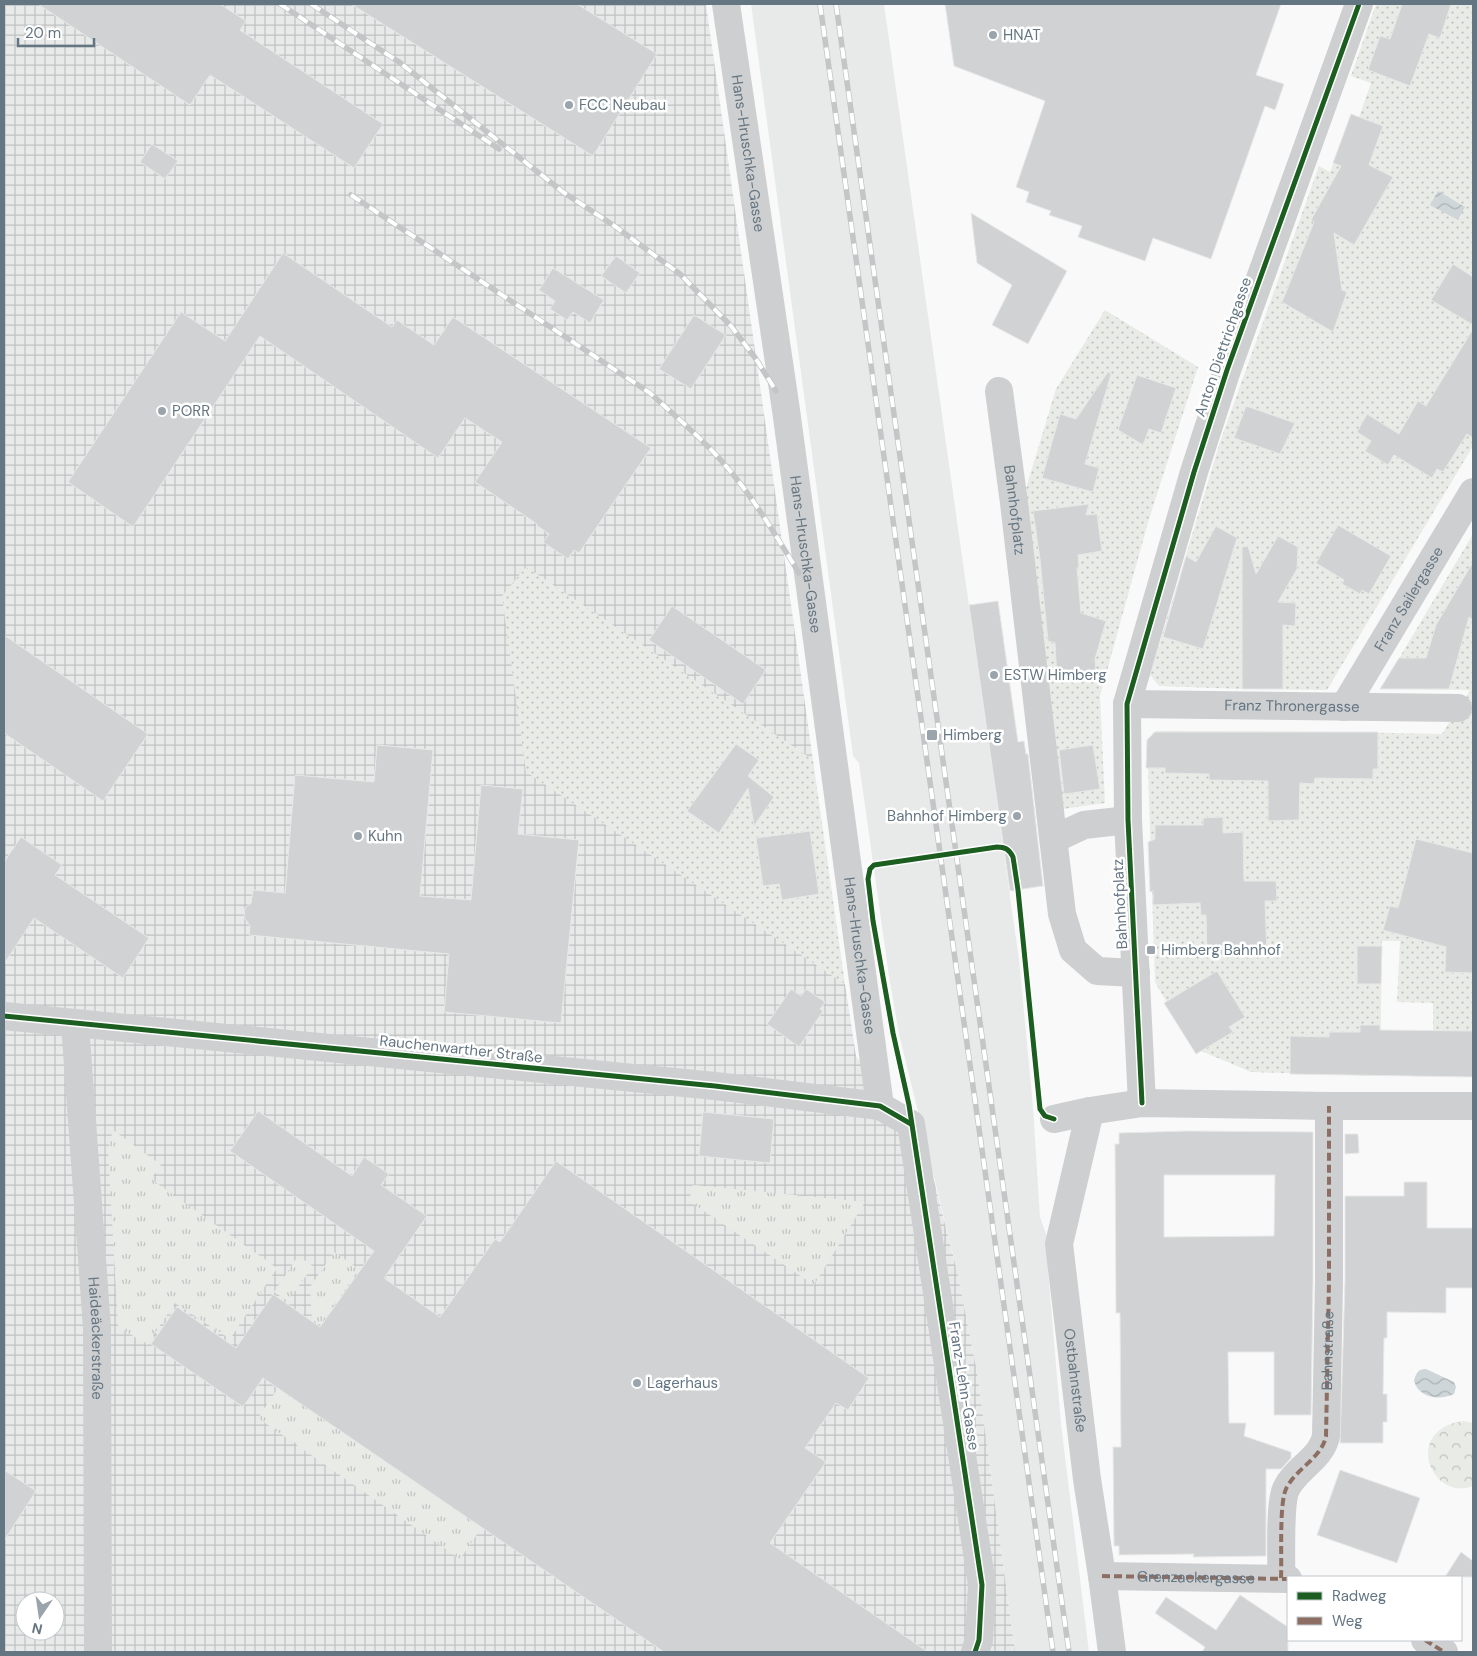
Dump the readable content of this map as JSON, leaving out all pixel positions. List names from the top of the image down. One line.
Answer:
{"streets":{"street":["Hans-Hruschka-Gasse","Anton Diettrichgasse","Bahnhofplatz","Franz Sailergasse","Franz Thronergasse","Rauchenwarther Straße","Haideäckerstraße","Bahnstraße","Ostbahnstraße","Franz-Lehn-Gasse","Grenzackergasse"]},"crossings":[["Hans-Hruschka-Gasse","Rauchenwarther Straße"],["Anton Diettrichgasse","Bahnhofplatz"],["Anton Diettrichgasse","Franz Thronergasse"],["Bahnhofplatz","Franz Thronergasse"],["Franz Sailergasse","Franz Thronergasse"],["Rauchenwarther Straße","Haideäckerstraße"],["Rauchenwarther Straße","Franz-Lehn-Gasse"],["Bahnstraße","Grenzackergasse"],["Ostbahnstraße","Grenzackergasse"]],"places":{"other":["HNAT","FCC Neubau","PORR","ESTW Himberg","Bahnhof Himberg","Kuhn","Lagerhaus"],"transit":["Himberg","Himberg Bahnhof"]},"legend":["Radweg","Weg"],"scale_bar":"20 m","north":"bottom"}
